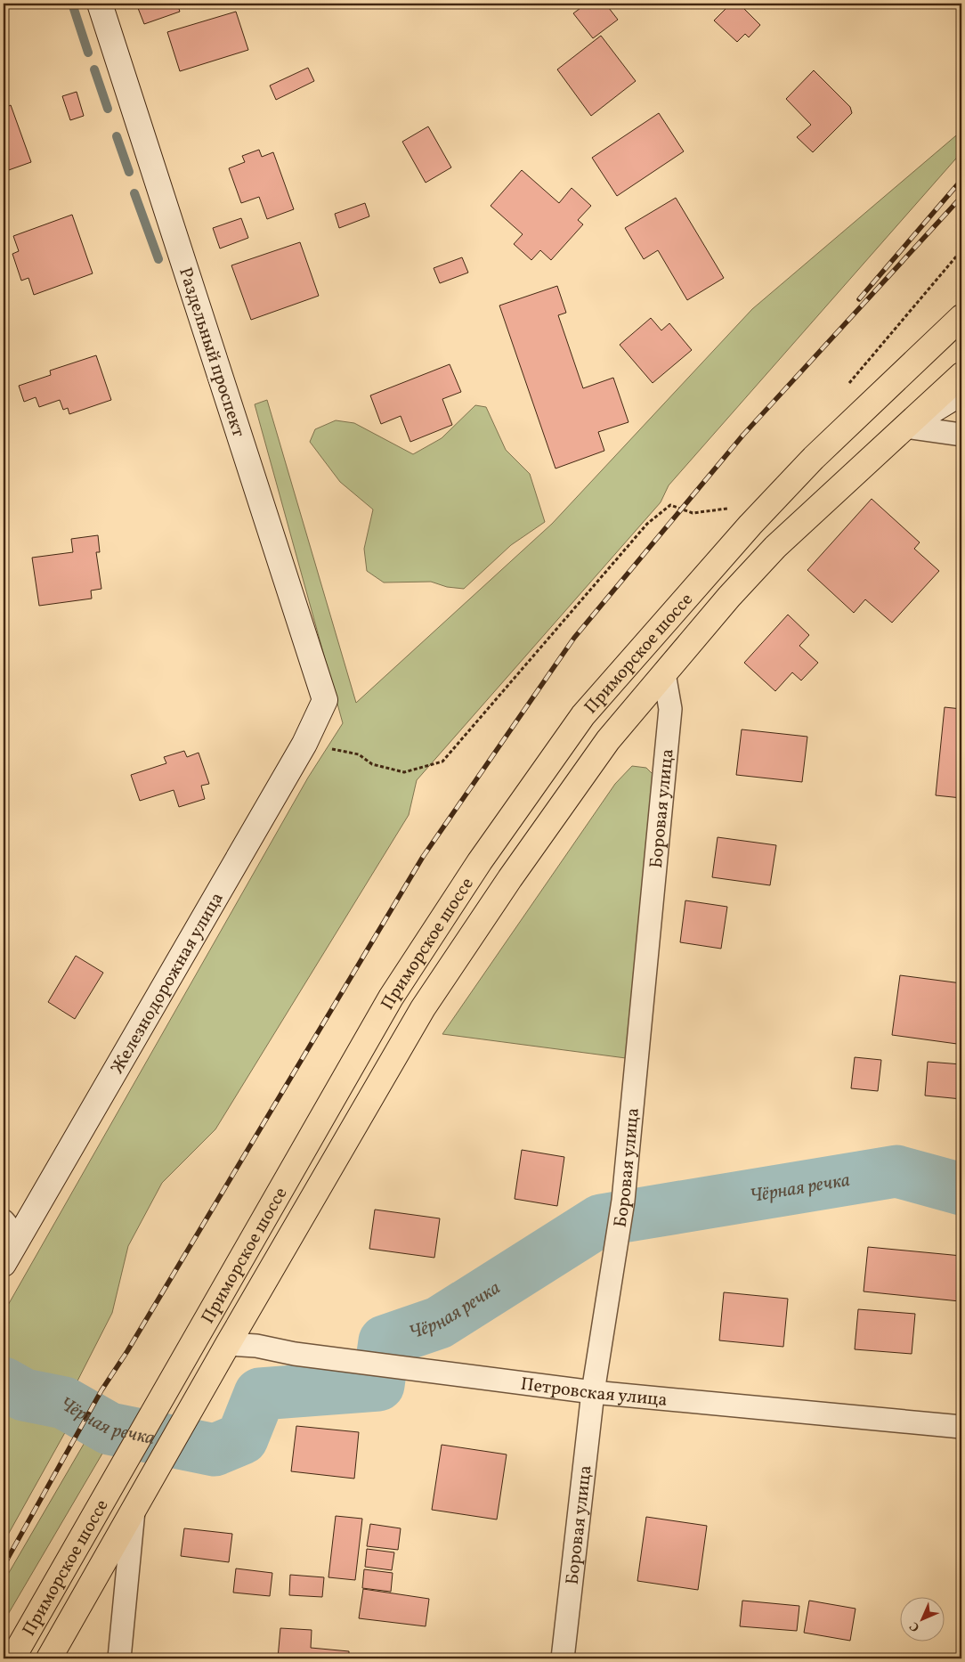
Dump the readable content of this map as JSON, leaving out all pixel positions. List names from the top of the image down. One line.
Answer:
{"streets":{"main road":["Приморское шоссе"],"street":["Раздельный проспект","Боровая улица","Железнодорожная улица","Петровская улица"]},"crossings":[["Раздельный проспект","Железнодорожная улица"],["Приморское шоссе","Боровая улица"],["Приморское шоссе","Петровская улица"],["Боровая улица","Петровская улица"]],"water":["Чёрная речка"],"north":"bottom left"}
